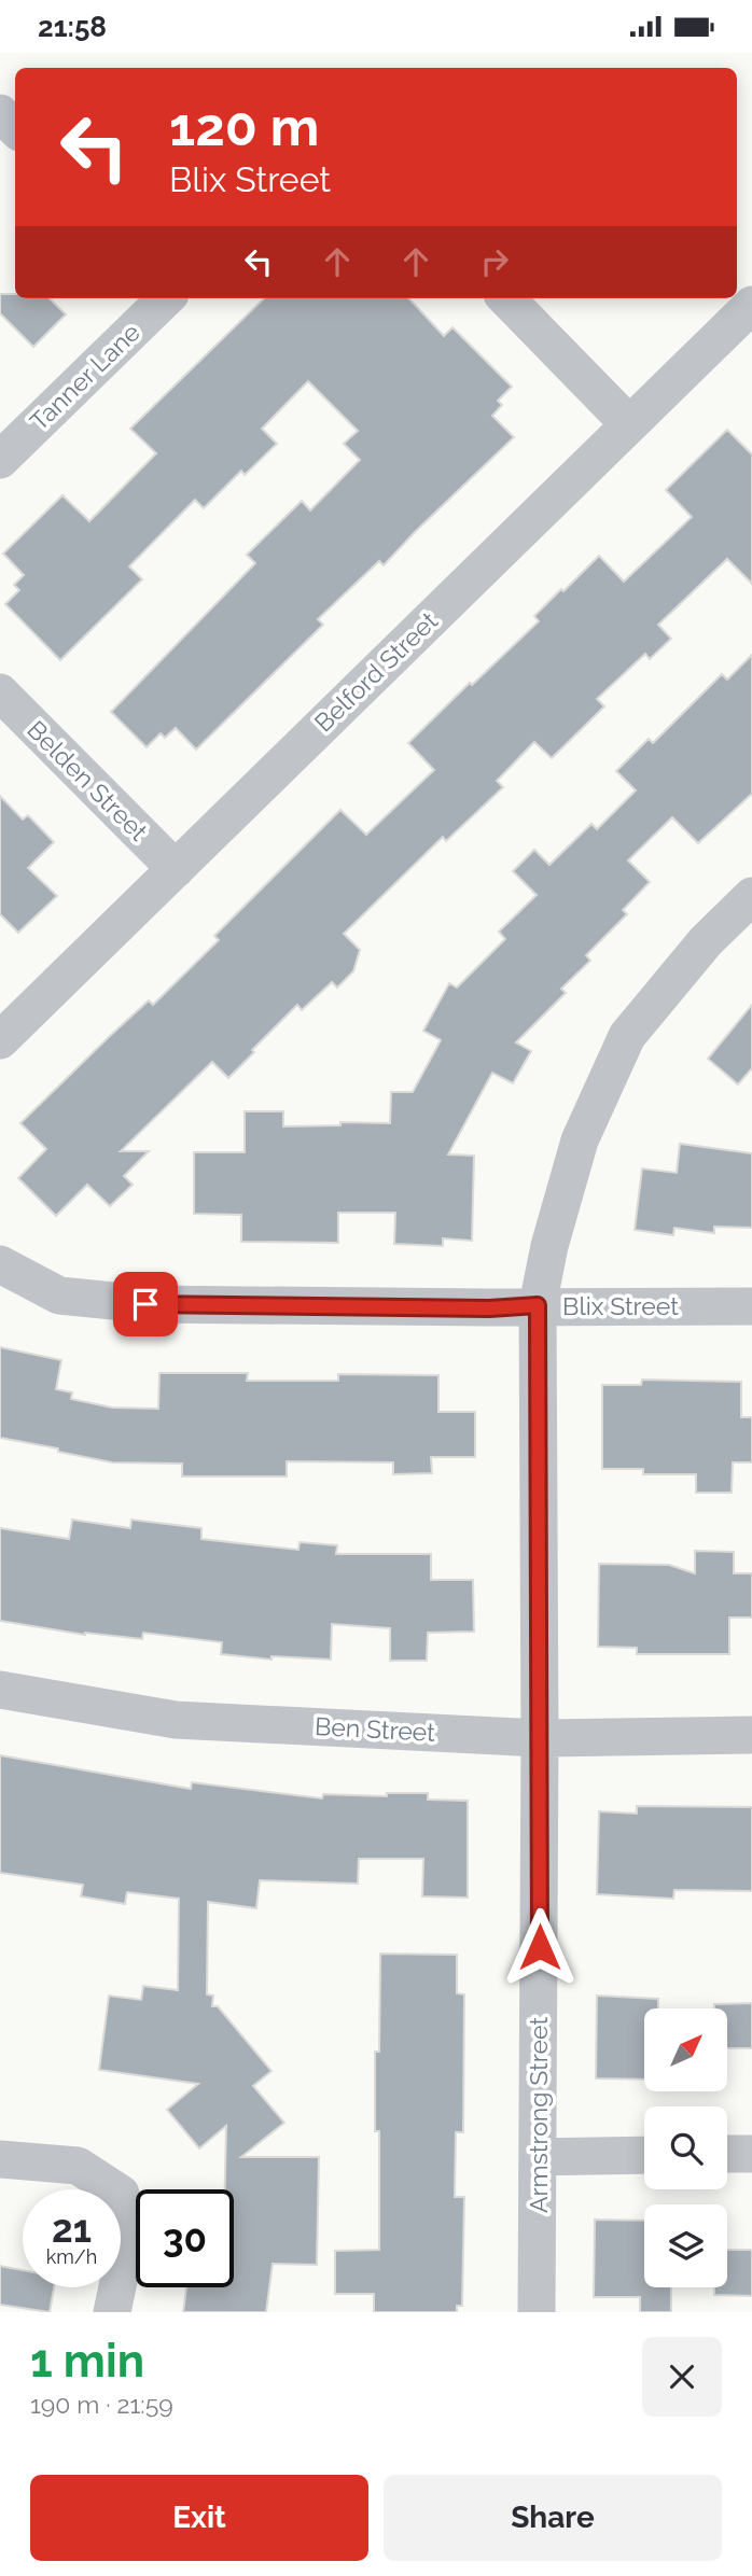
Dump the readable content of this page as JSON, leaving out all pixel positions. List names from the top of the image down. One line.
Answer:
{"streets":{"street":["Tanner Lane","Belford Street","Belden Street","Blix Street","Ben Street","Armstrong Street"]},"crossings":[["Belford Street","Belden Street"],["Blix Street","Armstrong Street"],["Ben Street","Armstrong Street"]],"north":"top right","page":{"status":"21:58","turn":["120 m","Blix Street"],"speed":"21 km/h","limit":"30","heading":["1 min","190 m · 21:59"],"buttons":["Exit","Share"]}}
